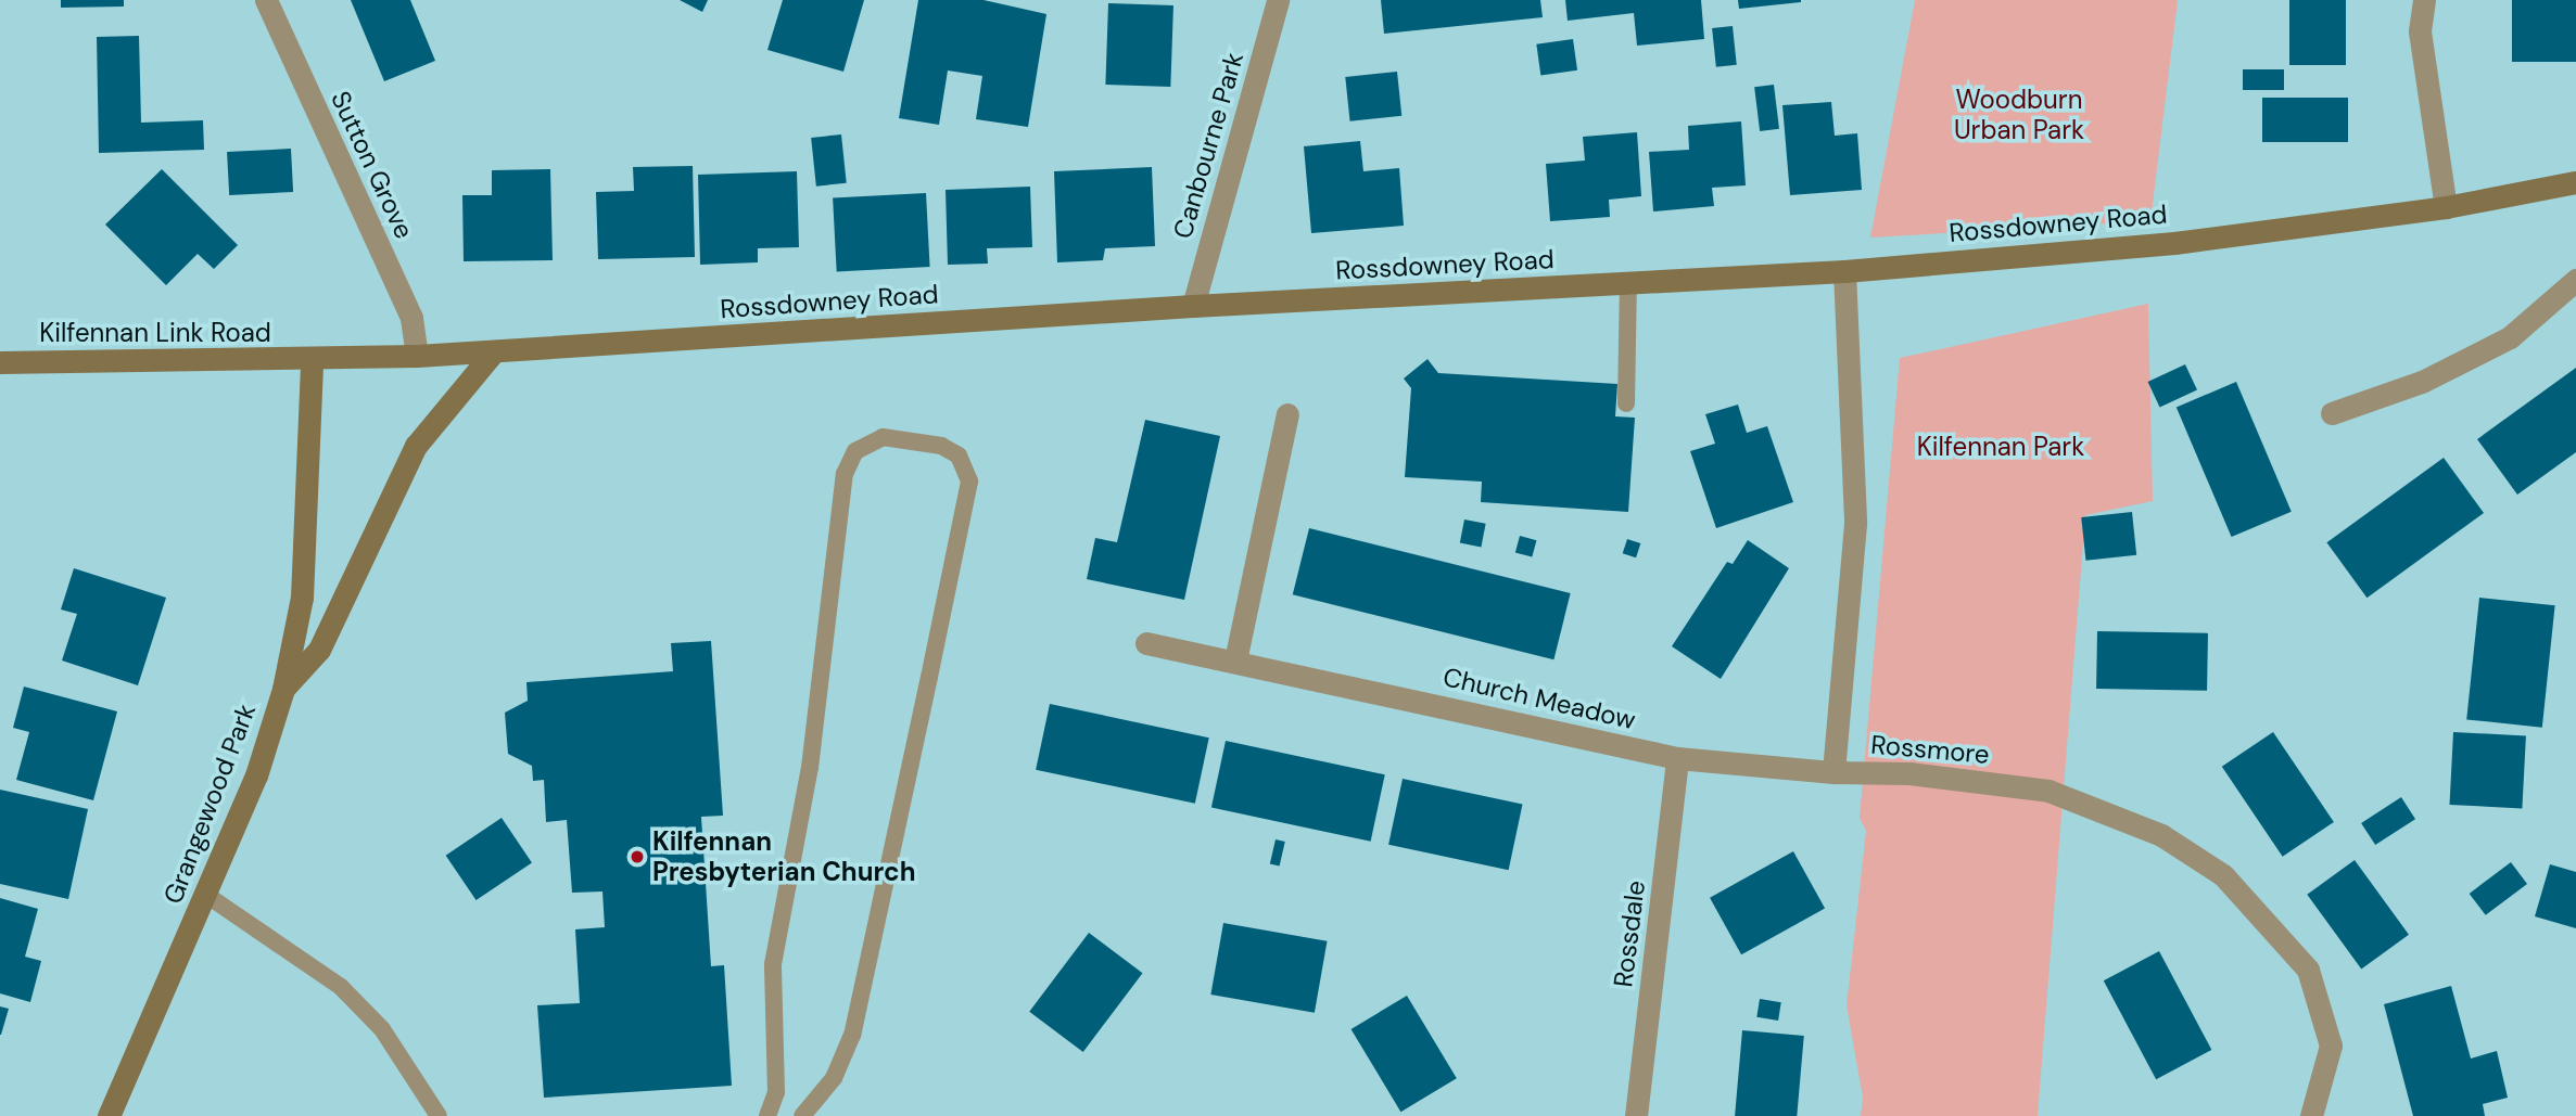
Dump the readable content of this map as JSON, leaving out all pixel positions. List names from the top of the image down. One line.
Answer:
{"streets":{"main road":["Rossdowney Road","Kilfennan Link Road","Grangewood Park"],"street":["Canbourne Park","Sutton Grove","Church Meadow","Rossmore","Rossdale"]},"crossings":[["Canbourne Park","Rossdowney Road"],["Sutton Grove","Rossdowney Road"],["Rossdowney Road","Kilfennan Link Road"],["Rossdowney Road","Rossmore"],["Rossdowney Road","Grangewood Park"],["Kilfennan Link Road","Grangewood Park"],["Church Meadow","Rossmore"],["Church Meadow","Rossdale"]],"parks":["Woodburn Urban Park","Kilfennan Park"],"places":["Kilfennan Presbyterian Church"]}
